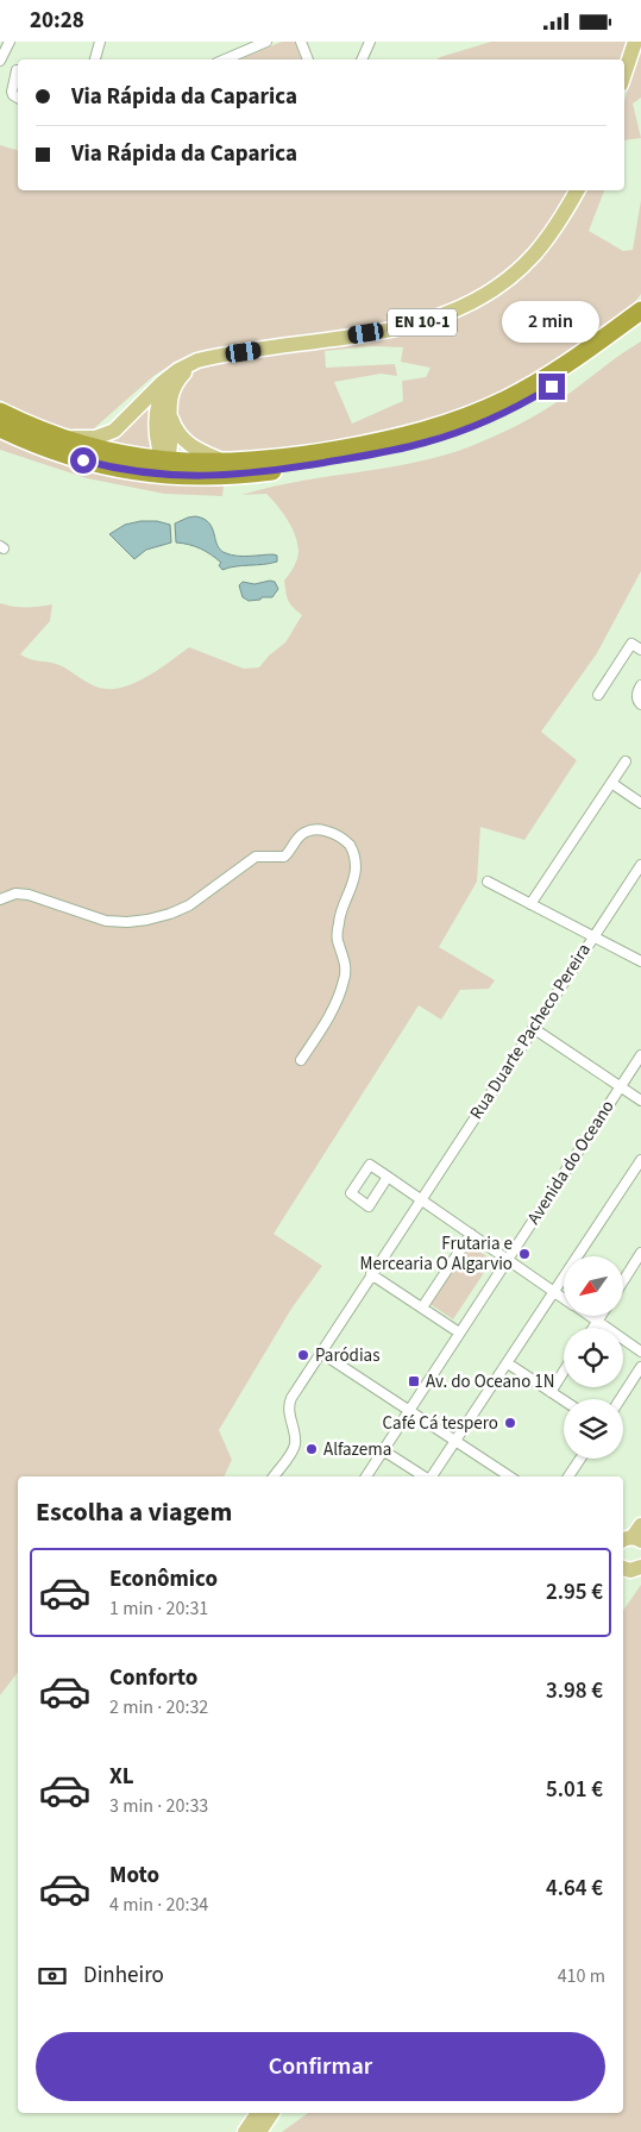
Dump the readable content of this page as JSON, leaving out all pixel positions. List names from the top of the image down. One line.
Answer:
{"streets":{"main road":["EN 10-1"],"street":["Rua Duarte Pacheco Pereira","Avenida do Oceano"]},"places":{"other":["Frutaria e Mercearia O Algarvio","Paródias","Café Cá tespero","Alfazema"],"transit":["Av. do Oceano 1N"]},"north":"bottom left","page":{"status":"20:28","banner":["Via Rápida da Caparica","Via Rápida da Caparica"],"bubble":"2 min","heading":"Escolha a viagem","list":[{"name":"Econômico","note":"1 min · 20:31","value":"2.95 €"},{"name":"Conforto","note":"2 min · 20:32","value":"3.98 €"},{"name":"XL","note":"3 min · 20:33","value":"5.01 €"},{"name":"Moto","note":"4 min · 20:34","value":"4.64 €"}],"pay":["Dinheiro","410 m"],"buttons":"Confirmar"}}
